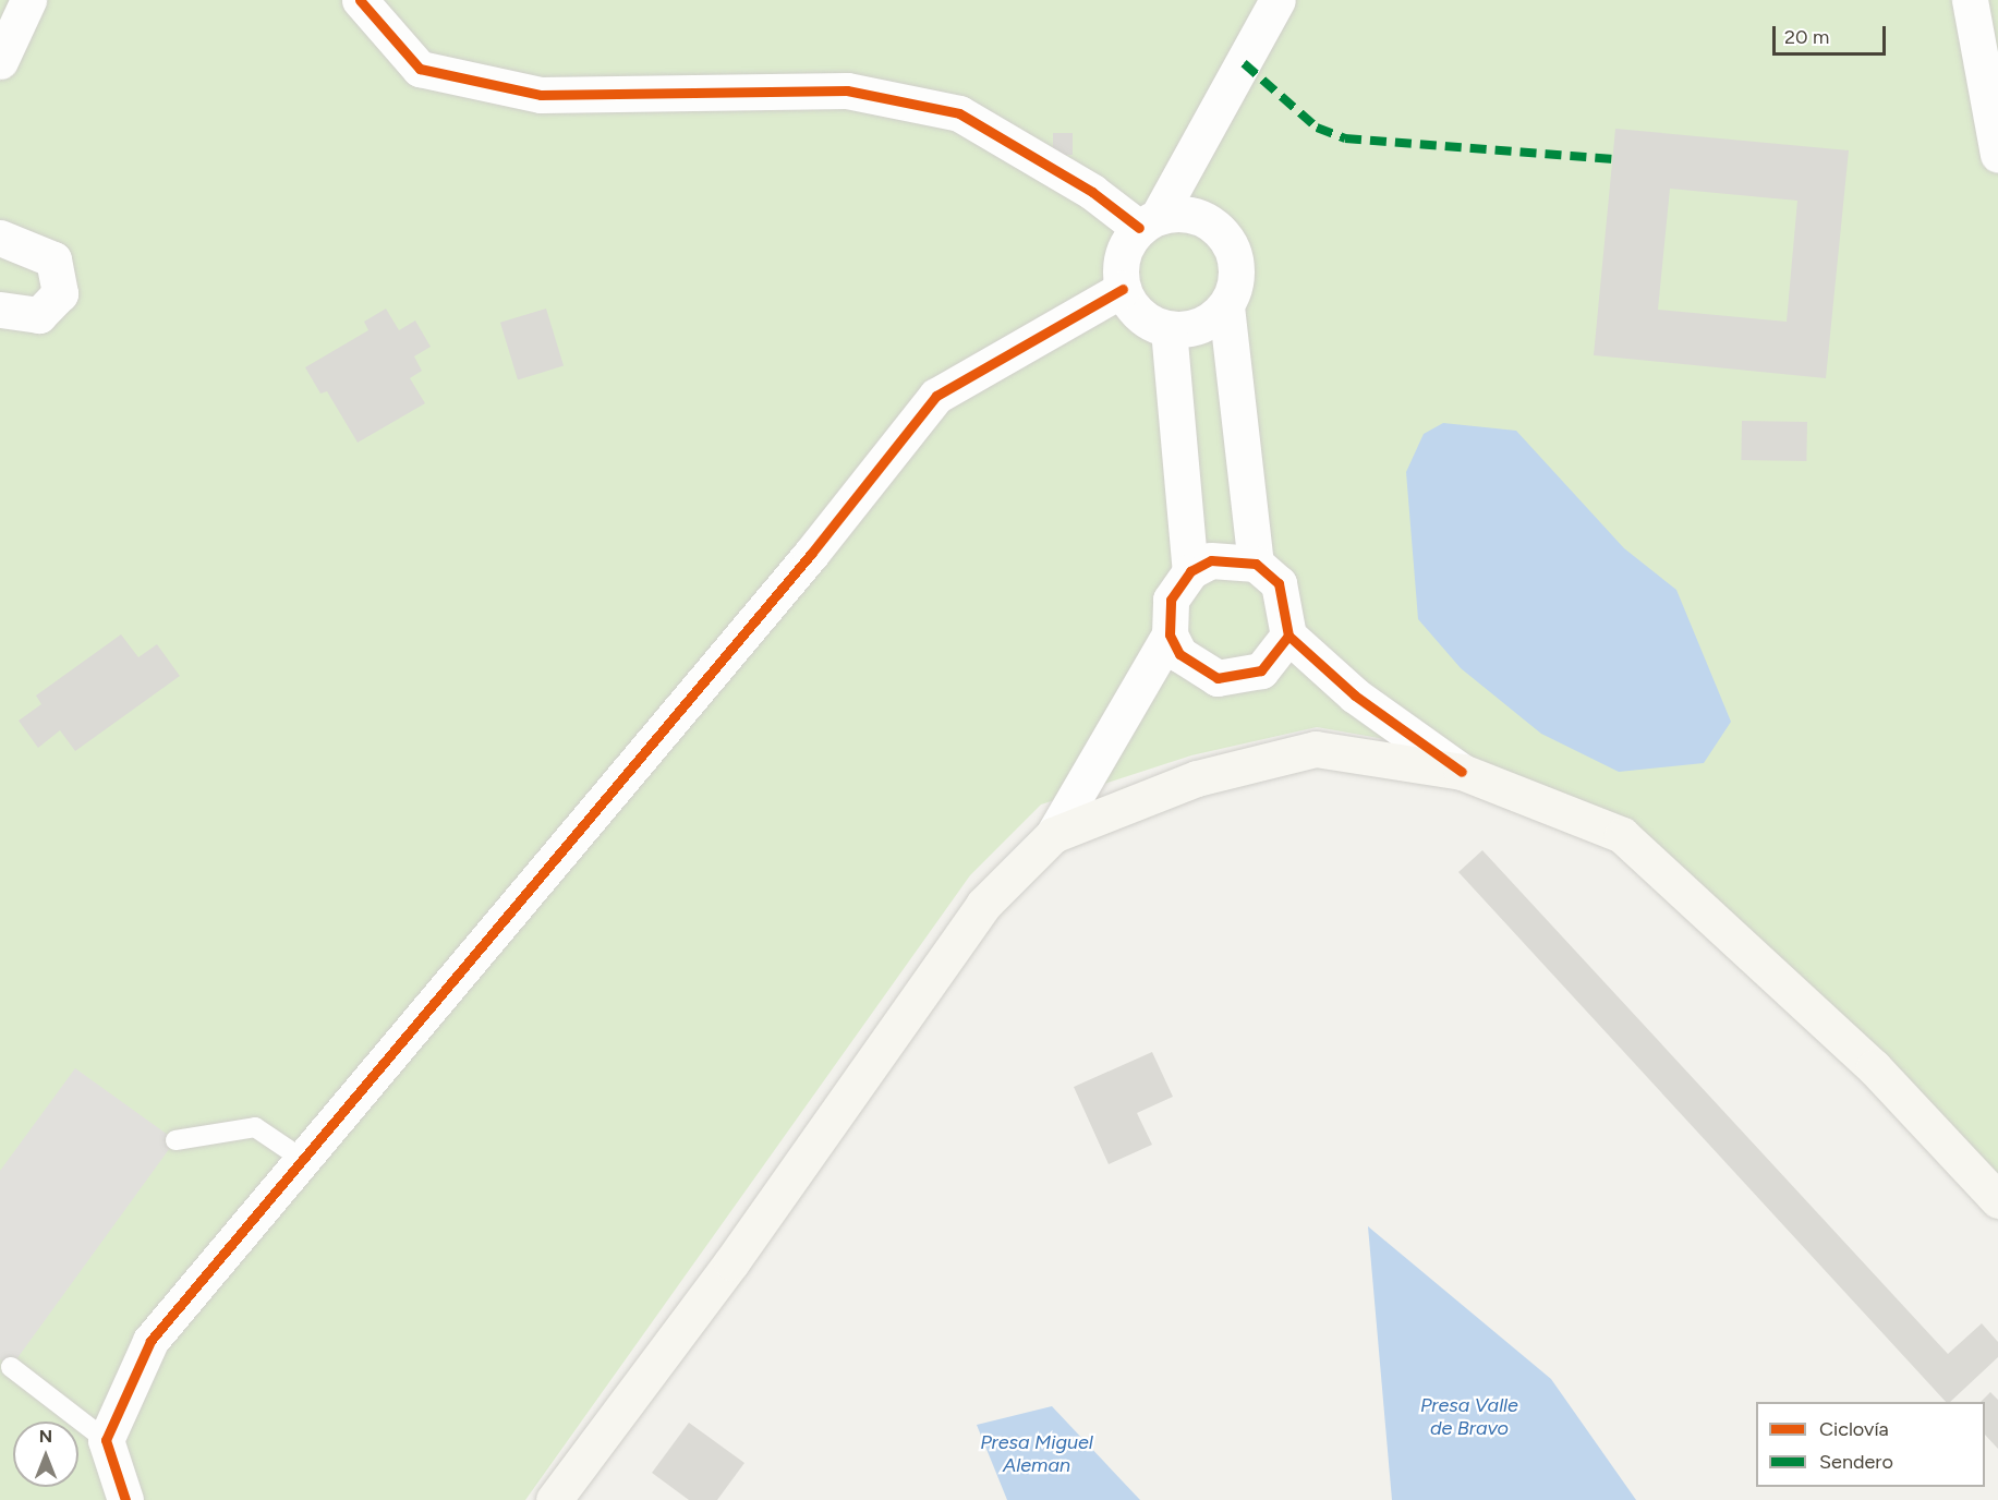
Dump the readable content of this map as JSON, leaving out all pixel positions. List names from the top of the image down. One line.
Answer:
{"water":["Presa Valle de Bravo","Presa Miguel Aleman"],"legend":["Ciclovía","Sendero"],"scale_bar":"20 m","north":"top"}
